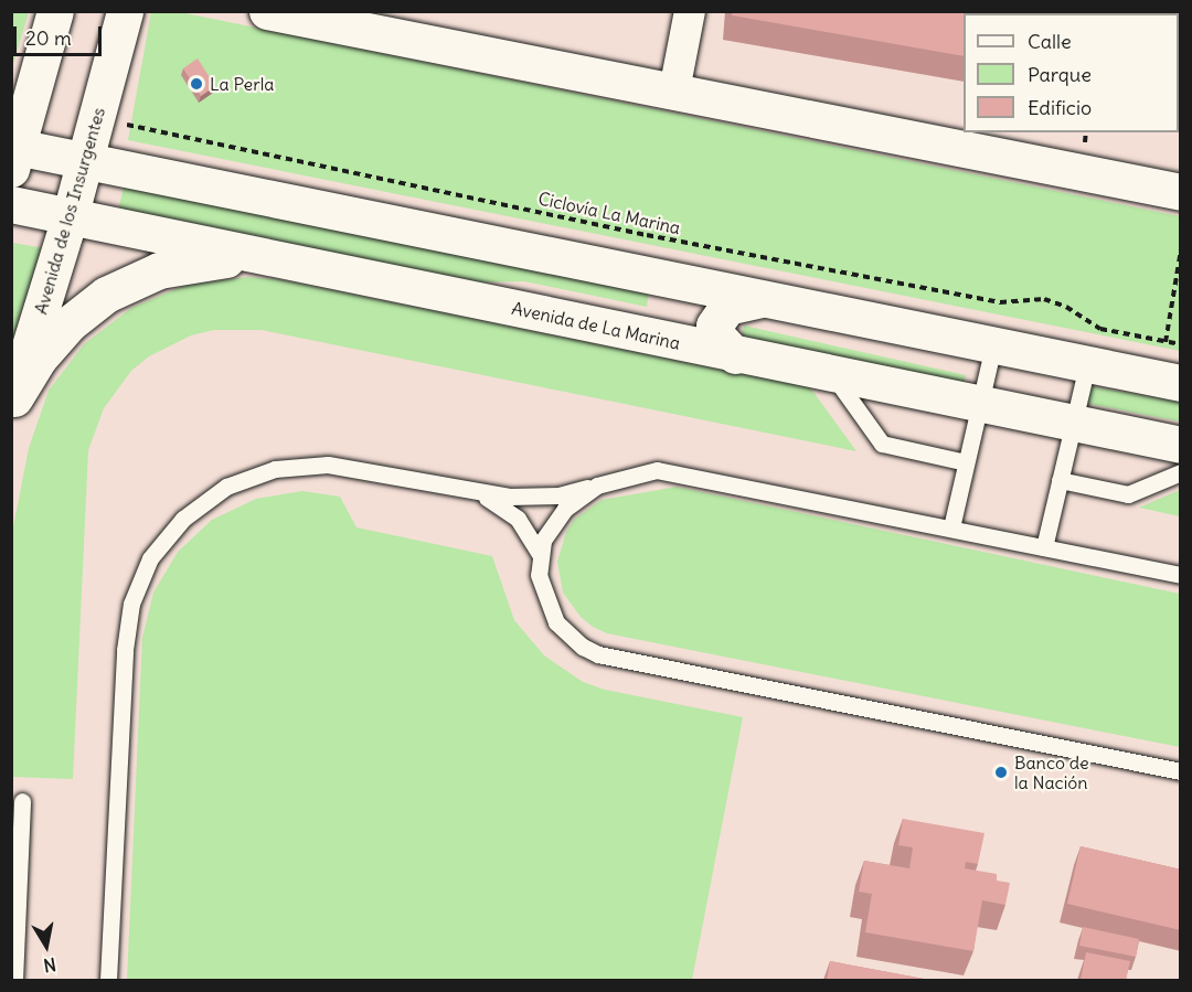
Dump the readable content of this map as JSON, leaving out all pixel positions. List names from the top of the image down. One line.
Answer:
{"streets":{"main road":["Avenida de los Insurgentes","Avenida de La Marina"],"path":["Ciclovía La Marina"]},"crossings":[["Avenida de los Insurgentes","Ciclovía La Marina"],["Avenida de los Insurgentes","Avenida de La Marina"]],"places":["La Perla","Banco de la Nación"],"legend":["Calle","Parque","Edificio"],"scale_bar":"20 m","north":"bottom"}
